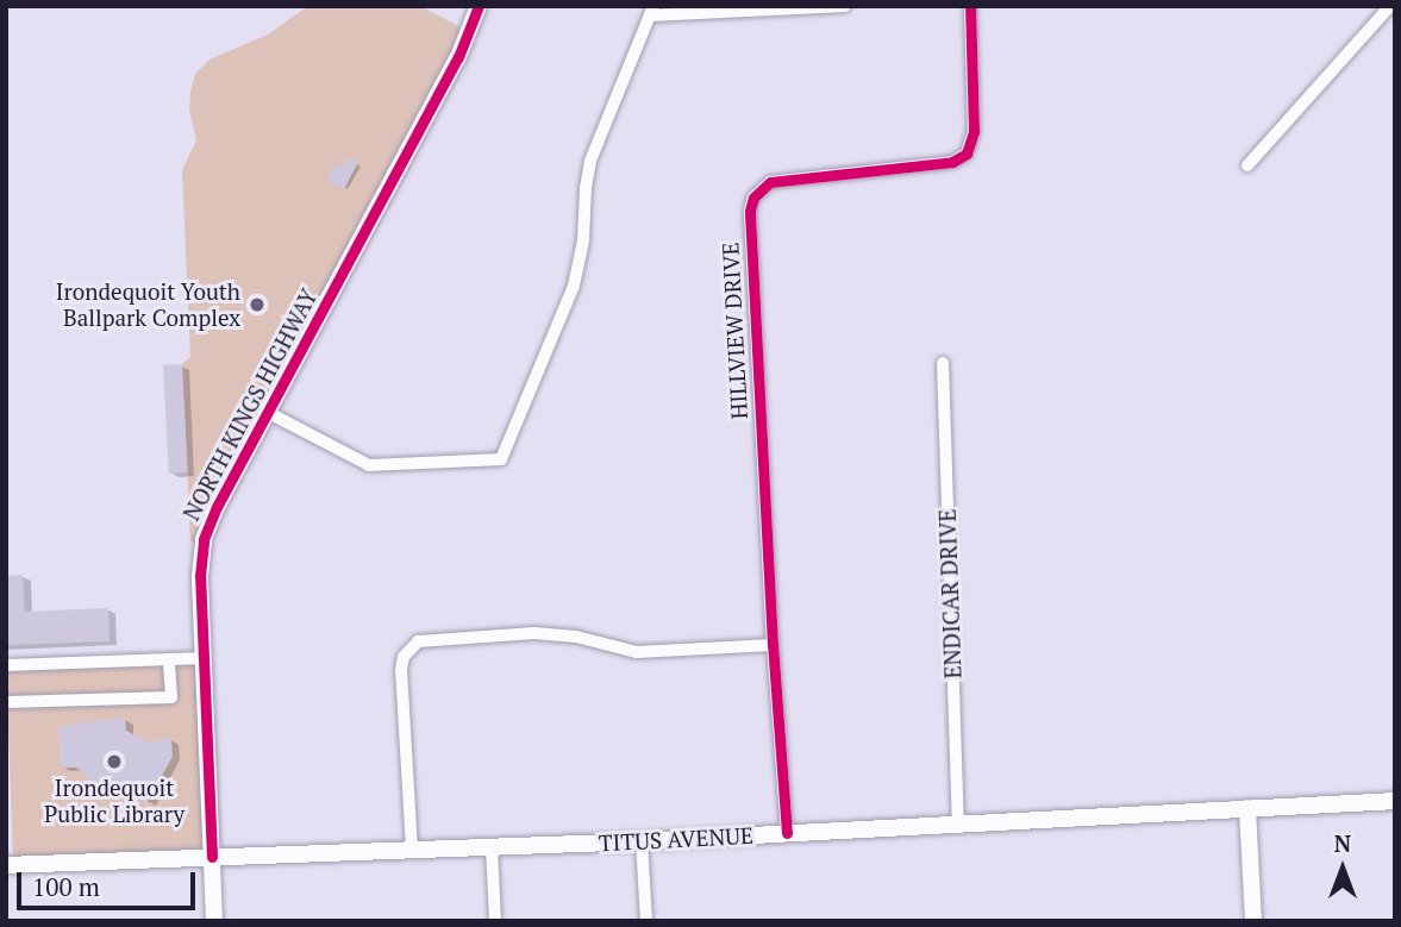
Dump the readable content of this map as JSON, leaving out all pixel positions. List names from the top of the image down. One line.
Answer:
{"streets":{"main road":["NORTH KINGS HIGHWAY","TITUS AVENUE"],"street":["HILLVIEW DRIVE","ENDICAR DRIVE"]},"crossings":[["HILLVIEW DRIVE","TITUS AVENUE"],["NORTH KINGS HIGHWAY","TITUS AVENUE"],["ENDICAR DRIVE","TITUS AVENUE"]],"places":["Irondequoit Youth Ballpark Complex","Irondequoit Public Library"],"scale_bar":"100 m","north":"top"}
